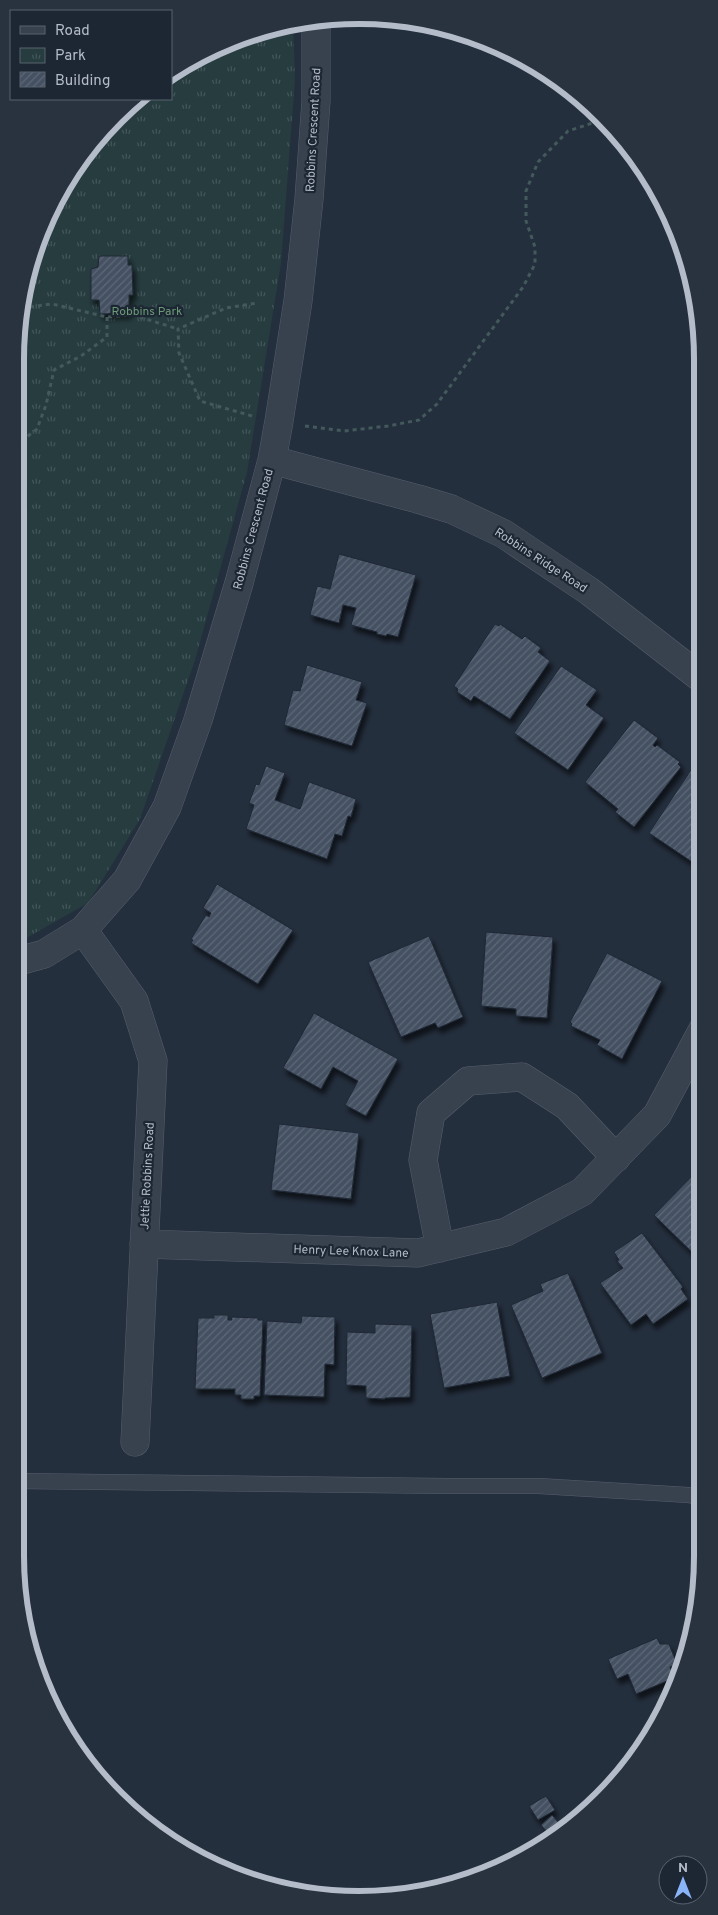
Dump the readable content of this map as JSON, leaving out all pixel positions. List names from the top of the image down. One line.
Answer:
{"streets":{"street":["Robbins Crescent Road","Robbins Ridge Road","Jettie Robbins Road","Henry Lee Knox Lane"]},"crossings":[["Robbins Crescent Road","Robbins Ridge Road"],["Robbins Crescent Road","Jettie Robbins Road"],["Jettie Robbins Road","Henry Lee Knox Lane"]],"parks":["Robbins Park"],"legend":["Road","Park","Building"],"north":"top"}
